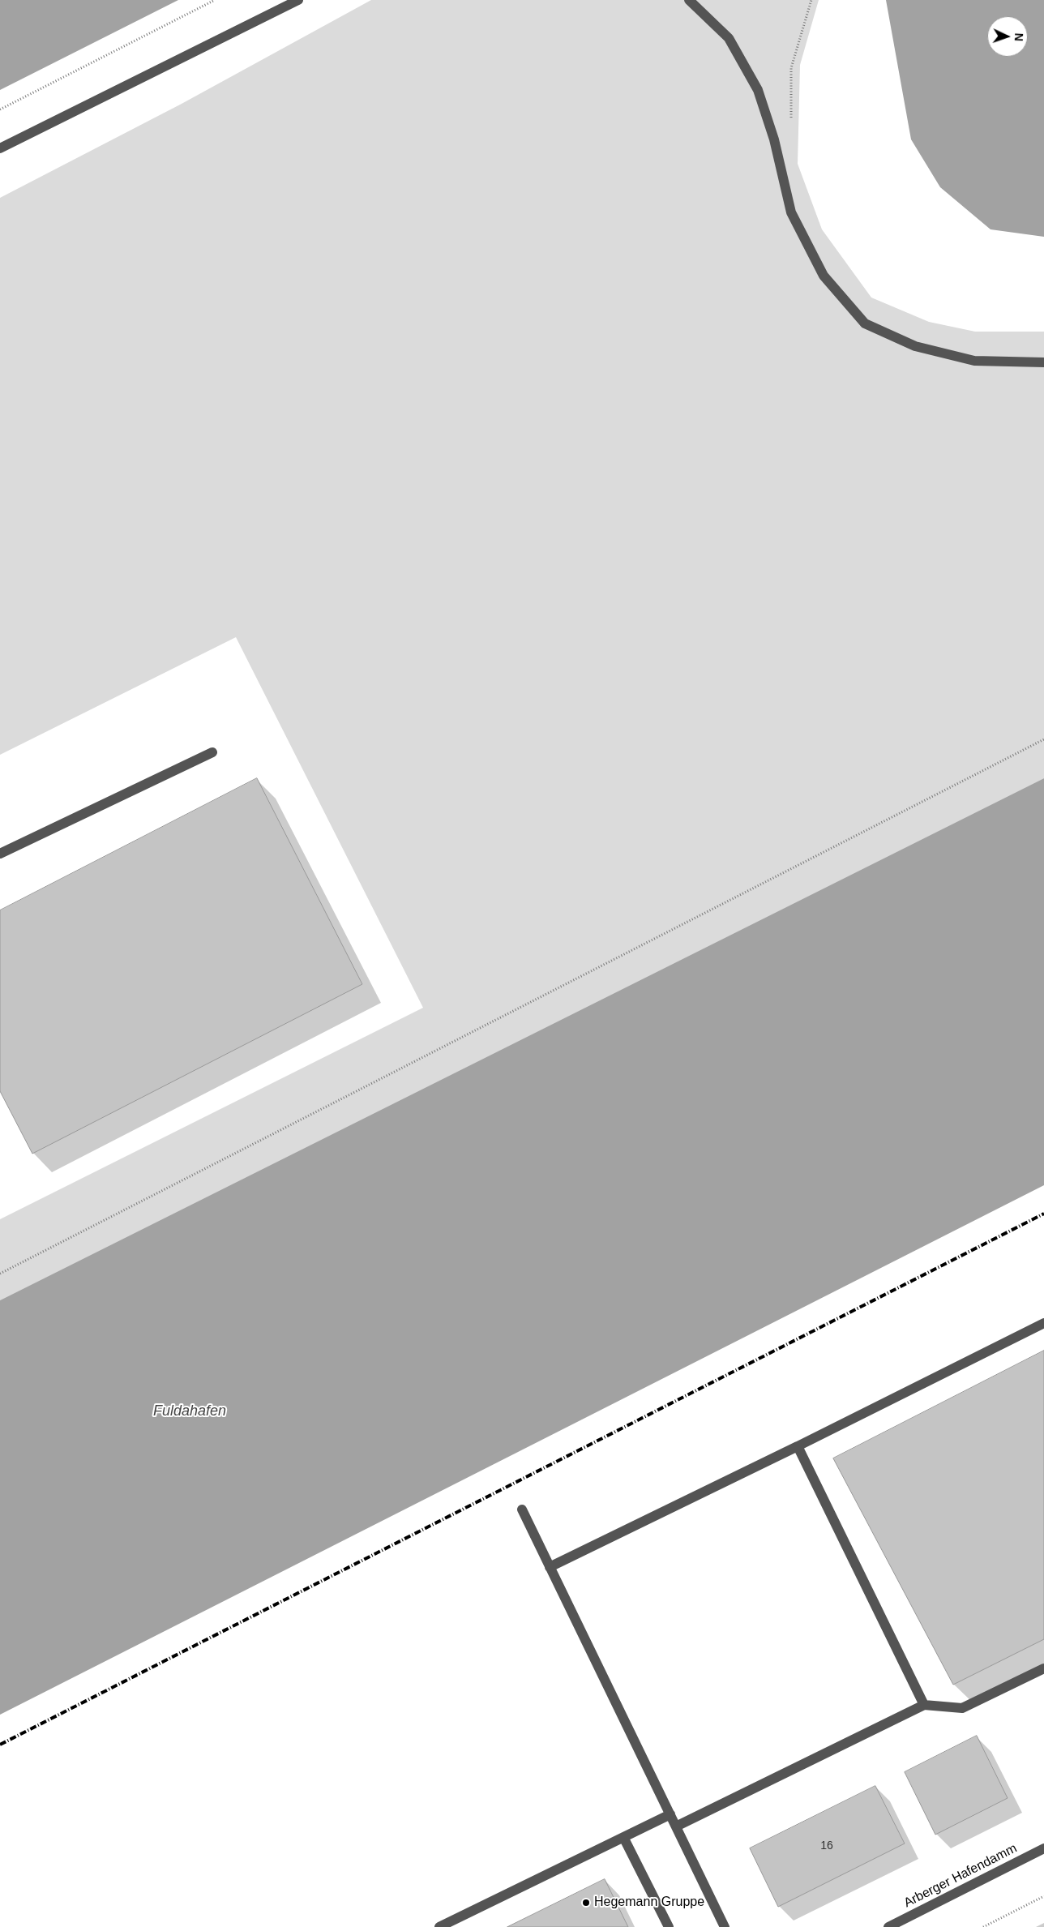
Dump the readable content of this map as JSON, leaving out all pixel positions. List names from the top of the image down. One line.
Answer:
{"streets":{"street":["Arberger Hafendamm"]},"water":["Fuldahafen"],"places":["Hegemann Gruppe"],"house_numbers":["16"],"north":"right"}
